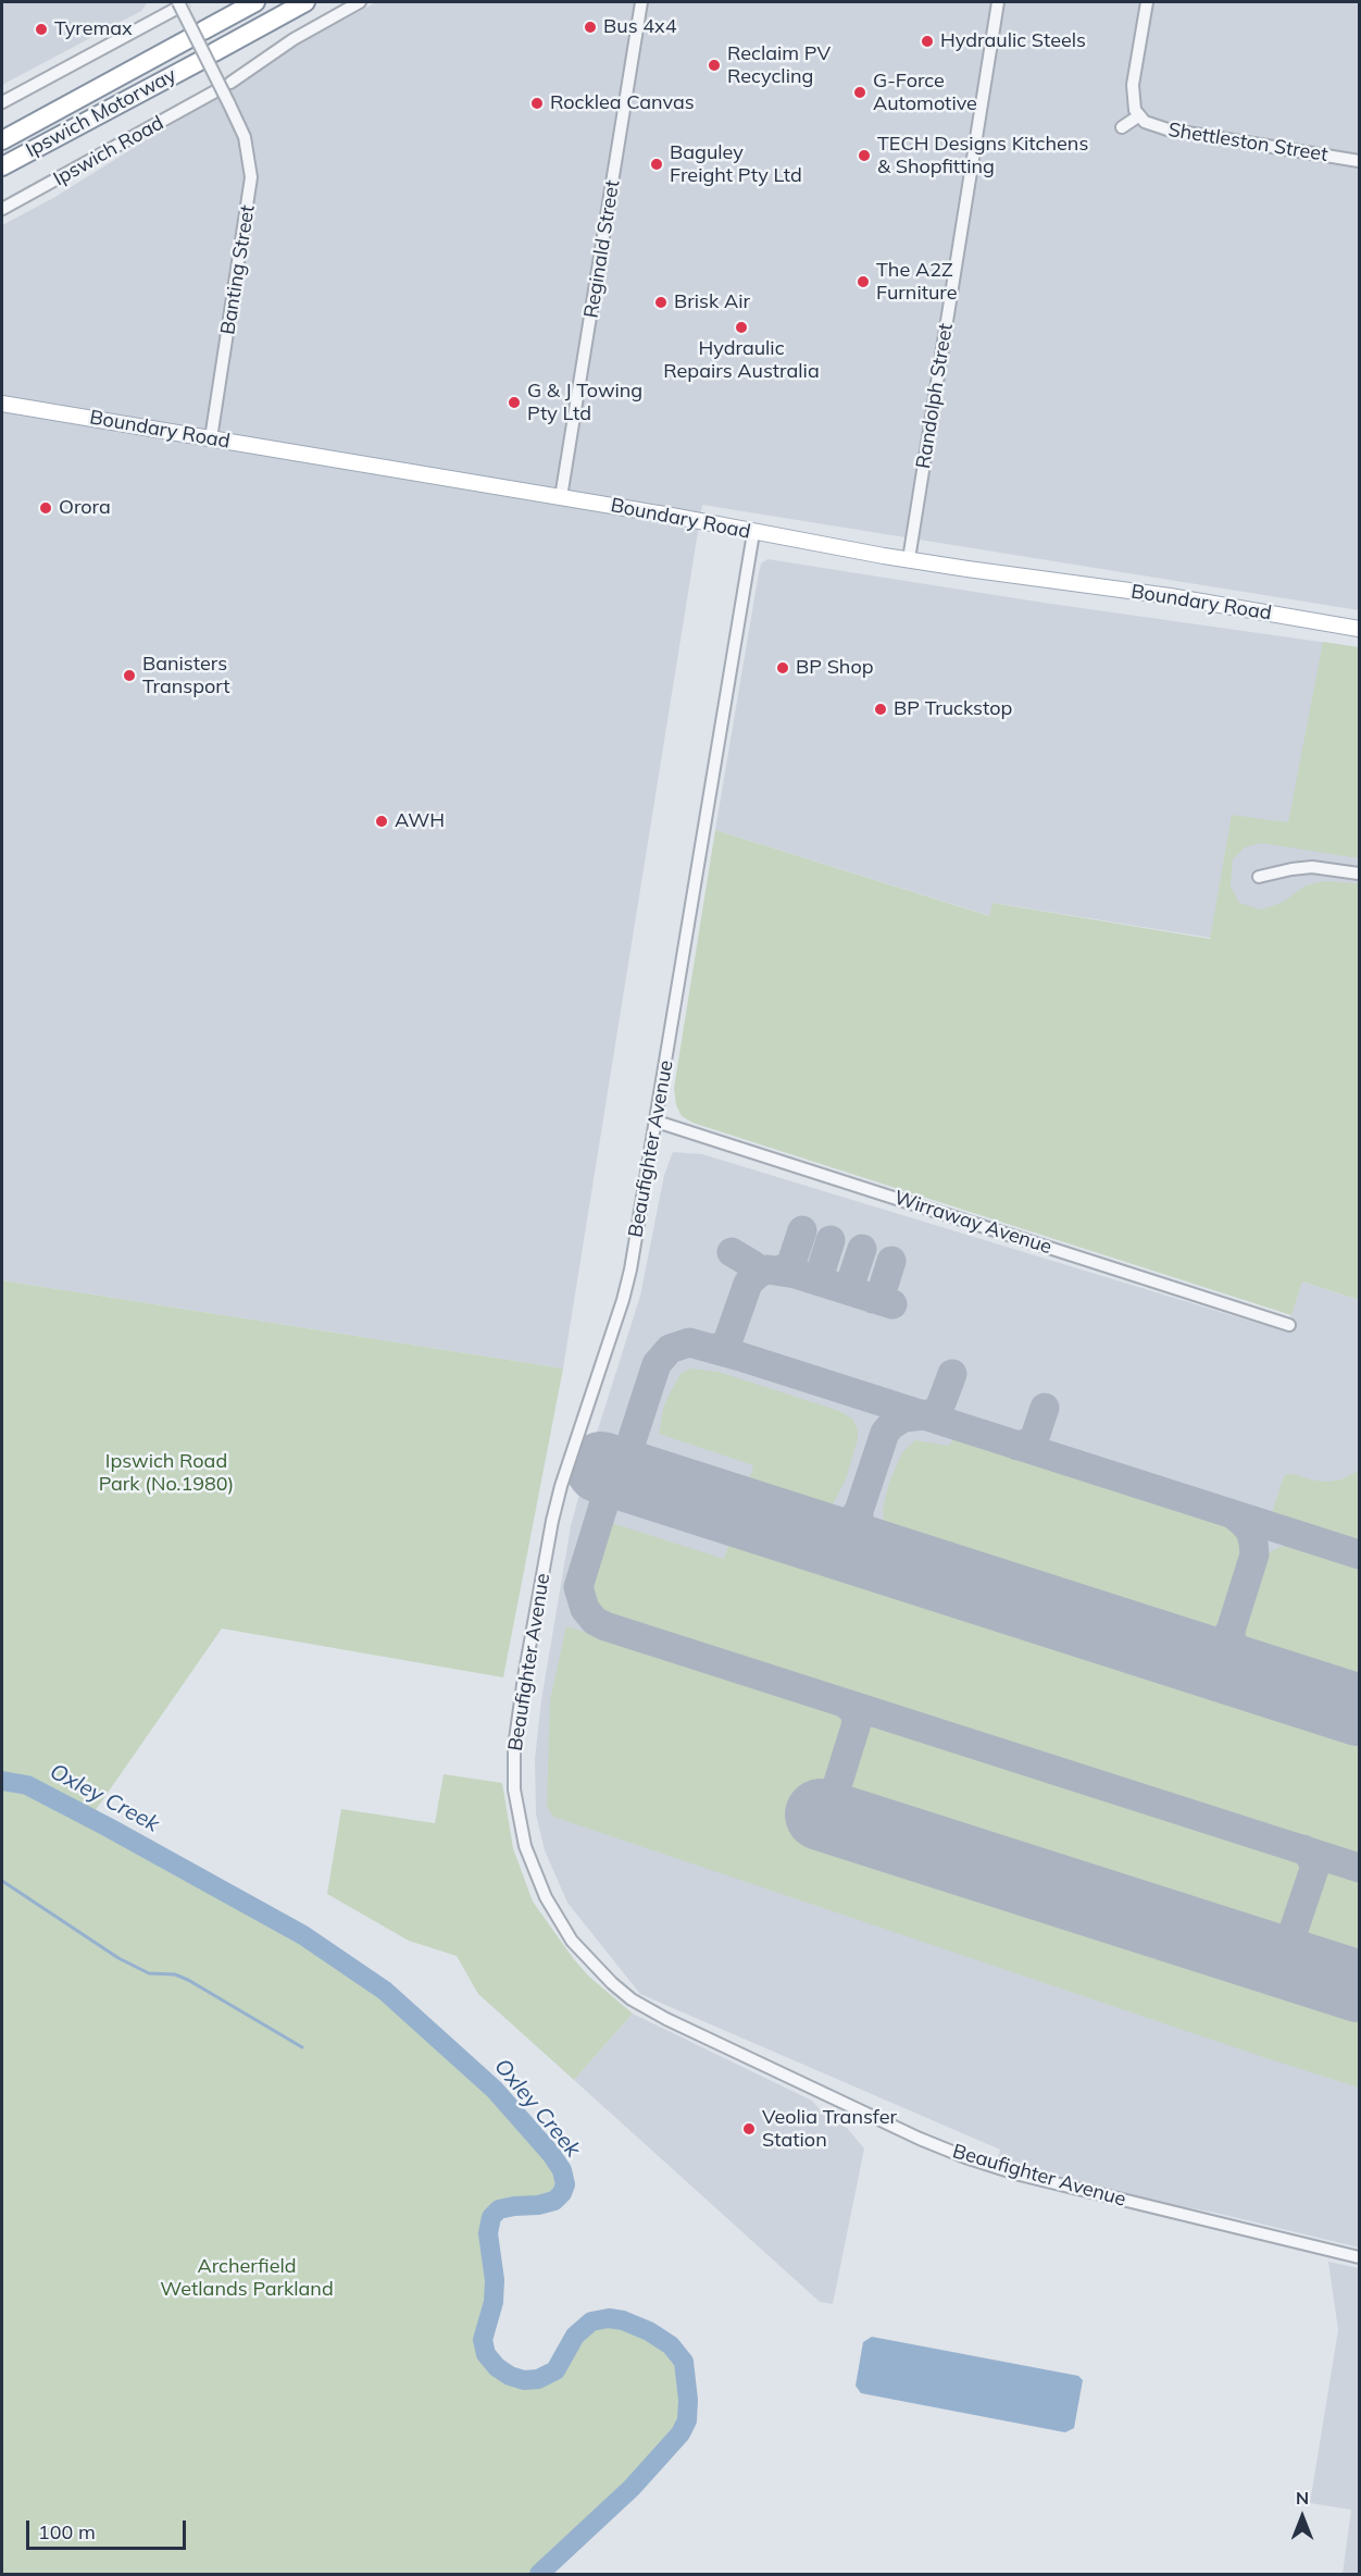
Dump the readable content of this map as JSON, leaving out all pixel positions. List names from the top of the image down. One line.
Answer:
{"streets":{"highway":["Ipswich Motorway"],"main road":["Boundary Road"],"street":["Shettleston Street","Ipswich Road","Reginald Street","Banting Street","Randolph Street","Beaufighter Avenue","Wirraway Avenue"]},"crossings":[["Reginald Street","Boundary Road"],["Banting Street","Boundary Road"],["Randolph Street","Boundary Road"],["Boundary Road","Beaufighter Avenue"],["Beaufighter Avenue","Wirraway Avenue"]],"water":["Oxley Creek"],"parks":["Ipswich Road Park (No.1980)","Archerfield Wetlands Parkland"],"places":["Bus 4x4","Tyremax","Hydraulic Steels","Reclaim PV Recycling","G-Force Automotive","Rocklea Canvas","TECH Designs Kitchens & Shopfitting","Baguley Freight Pty Ltd","The A2Z Furniture","Brisk Air","Hydraulic Repairs Australia","G & J Towing Pty Ltd","Orora","BP Shop","Banisters Transport","BP Truckstop","AWH","Veolia Transfer Station"],"scale_bar":"100 m","north":"top"}
